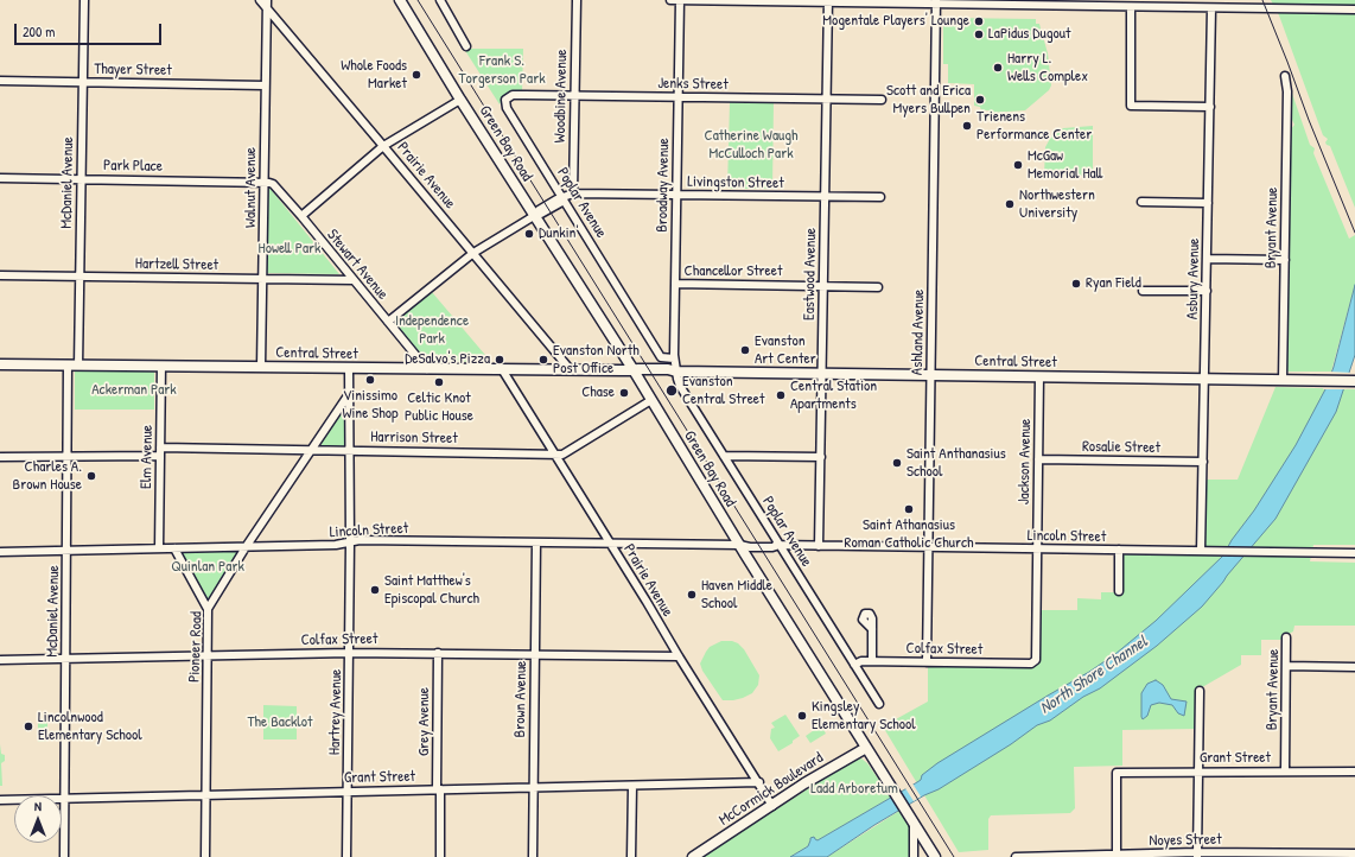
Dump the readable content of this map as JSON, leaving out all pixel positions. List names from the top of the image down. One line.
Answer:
{"streets":{"main road":["Green Bay Road","Central Street","McCormick Boulevard"],"street":["Thayer Street","Jenks Street","Woodbine Avenue","Park Place","Prairie Avenue","McDaniel Avenue","Livingston Street","Broadway Avenue","Walnut Avenue","Poplar Avenue","Bryant Avenue","Hartzell Street","Stewart Avenue","Chancellor Street","Eastwood Avenue","Asbury Avenue","Ashland Avenue","Harrison Street","Rosalie Street","Elm Avenue","Jackson Avenue","Lincoln Street","Colfax Street","Pioneer Road","Brown Avenue","Hartrey Avenue","Grey Avenue","Grant Street","Noyes Street"]},"crossings":[["Thayer Street","McDaniel Avenue"],["Thayer Street","Walnut Avenue"],["Jenks Street","Woodbine Avenue"],["Jenks Street","Broadway Avenue"],["Jenks Street","Poplar Avenue"],["Jenks Street","Eastwood Avenue"],["Woodbine Avenue","Livingston Street"],["Green Bay Road","Livingston Street"],["Green Bay Road","Central Street"],["Green Bay Road","Harrison Street"],["Green Bay Road","Lincoln Street"],["Green Bay Road","McCormick Boulevard"],["Park Place","McDaniel Avenue"],["Park Place","Walnut Avenue"],["Park Place","Stewart Avenue"],["Prairie Avenue","Livingston Street"],["Prairie Avenue","Walnut Avenue"],["Prairie Avenue","Central Street"],["Prairie Avenue","Harrison Street"],["Prairie Avenue","Lincoln Street"],["Prairie Avenue","Colfax Street"],["Prairie Avenue","Grant Street"],["Prairie Avenue","McCormick Boulevard"],["McDaniel Avenue","Hartzell Street"],["McDaniel Avenue","Central Street"],["McDaniel Avenue","Harrison Street"],["McDaniel Avenue","Lincoln Street"],["McDaniel Avenue","Colfax Street"],["McDaniel Avenue","Grant Street"],["Livingston Street","Broadway Avenue"],["Livingston Street","Poplar Avenue"],["Livingston Street","Stewart Avenue"],["Livingston Street","Eastwood Avenue"],["Broadway Avenue","Poplar Avenue"],["Broadway Avenue","Chancellor Street"],["Broadway Avenue","Central Street"],["Walnut Avenue","Hartzell Street"],["Walnut Avenue","Stewart Avenue"],["Walnut Avenue","Central Street"],["Poplar Avenue","Central Street"],["Poplar Avenue","Lincoln Street"],["Poplar Avenue","Colfax Street"],["Bryant Avenue","Central Street"],["Bryant Avenue","Grant Street"],["Hartzell Street","Stewart Avenue"],["Stewart Avenue","Central Street"],["Chancellor Street","Eastwood Avenue"],["Eastwood Avenue","Central Street"],["Eastwood Avenue","Lincoln Street"],["Asbury Avenue","Central Street"],["Asbury Avenue","Rosalie Street"],["Asbury Avenue","Lincoln Street"],["Ashland Avenue","Central Street"],["Ashland Avenue","Lincoln Street"],["Ashland Avenue","Colfax Street"],["Central Street","Elm Avenue"],["Central Street","Jackson Avenue"],["Central Street","Hartrey Avenue"],["Harrison Street","Elm Avenue"],["Harrison Street","Pioneer Road"],["Harrison Street","Hartrey Avenue"],["Rosalie Street","Jackson Avenue"],["Elm Avenue","Lincoln Street"],["Jackson Avenue","Lincoln Street"],["Jackson Avenue","Colfax Street"],["Lincoln Street","Pioneer Road"],["Lincoln Street","Brown Avenue"],["Lincoln Street","Hartrey Avenue"],["Colfax Street","Pioneer Road"],["Colfax Street","Brown Avenue"],["Colfax Street","Hartrey Avenue"],["Colfax Street","Grey Avenue"],["Pioneer Road","Hartrey Avenue"],["Pioneer Road","Grant Street"],["Brown Avenue","Grant Street"],["Hartrey Avenue","Grant Street"],["Grey Avenue","Grant Street"],["Grant Street","Noyes Street"]],"water":["North Shore Channel"],"parks":["Frank S. Torgerson Park","Catherine Waugh McCulloch Park","Howell Park","Independence Park","Ackerman Park","Quinlan Park","The Backlot","Ladd Arboretum"],"places":["Mogentale Players' Lounge","LaPidus Dugout","Harry L. Wells Complex","Whole Foods Market","Scott and Erica Myers Bullpen","Trienens Performance Center","McGaw Memorial Hall","Northwestern University","Dunkin'","Ryan Field","Evanston Art Center","DeSalvo's Pizza","Evanston North Post Office","Vinissimo Wine Shop","Celtic Knot Public House","Evanston Central Street","Chase","Central Station Apartments","Saint Anthanasius School","Charles A. Brown House","Saint Athanasius Roman Catholic Church","Saint Matthew's Episcopal Church","Haven Middle School","Kingsley Elementary School","Lincolnwood Elementary School"],"scale_bar":"200 m","north":"top"}
